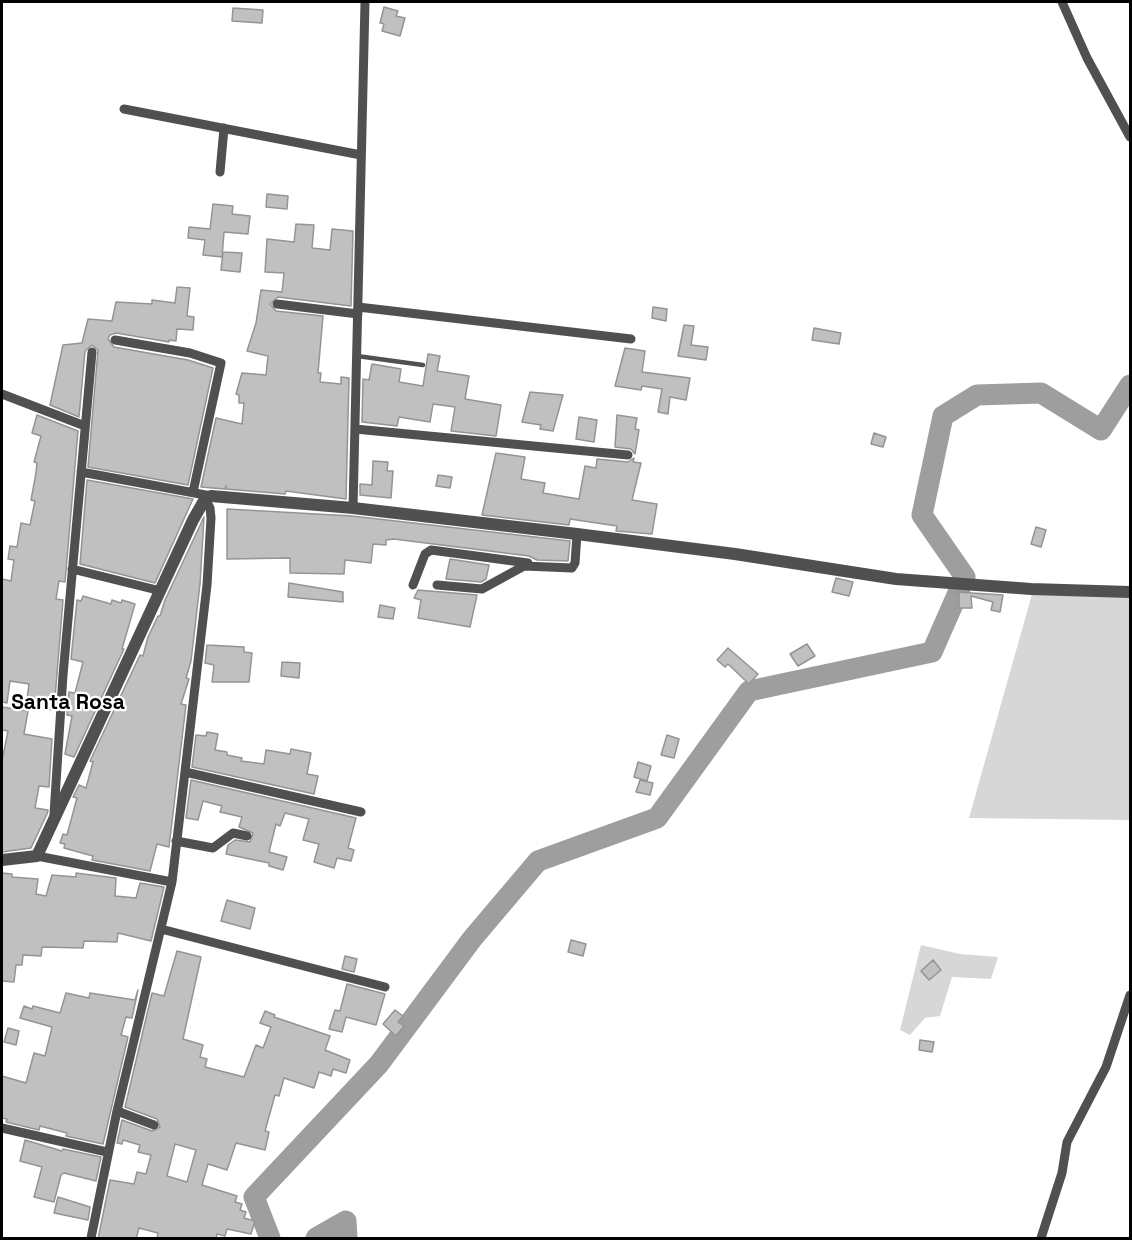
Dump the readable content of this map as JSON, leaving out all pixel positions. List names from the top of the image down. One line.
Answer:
{"districts":["Santa Rosa"]}
